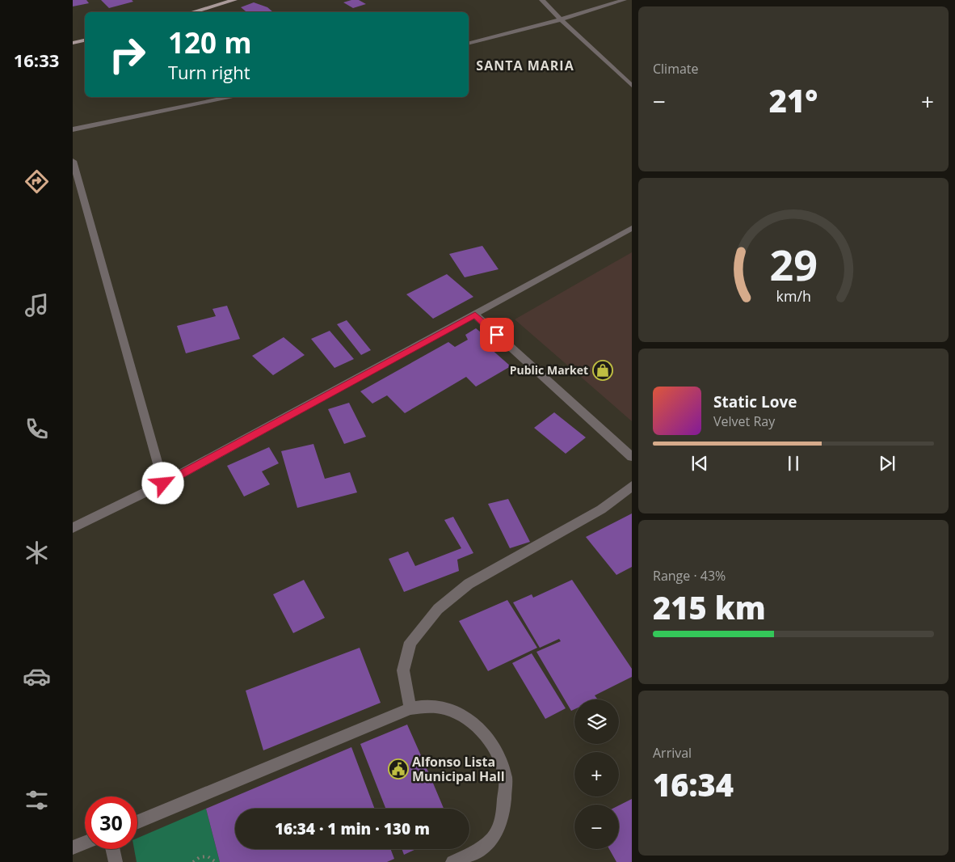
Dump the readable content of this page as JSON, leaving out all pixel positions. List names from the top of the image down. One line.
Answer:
{"districts":["SANTA MARIA"],"places":{"shop":["Public Market"],"public building":["Alfonso Lista Municipal Hall"]},"page":{"tabs":"16:33","tile":["Climate",["Range · 43%","215 km"],["Arrival","16:34"]],"turn":["120 m","Turn right"],"heat":["−","21°","+"],"song":["Static Love","Velvet Ray"],"map_buttons":["+","−"],"limit":"30","trip":"16:34 · 1 min · 130 m","gauge":["29","km/h"]}}
